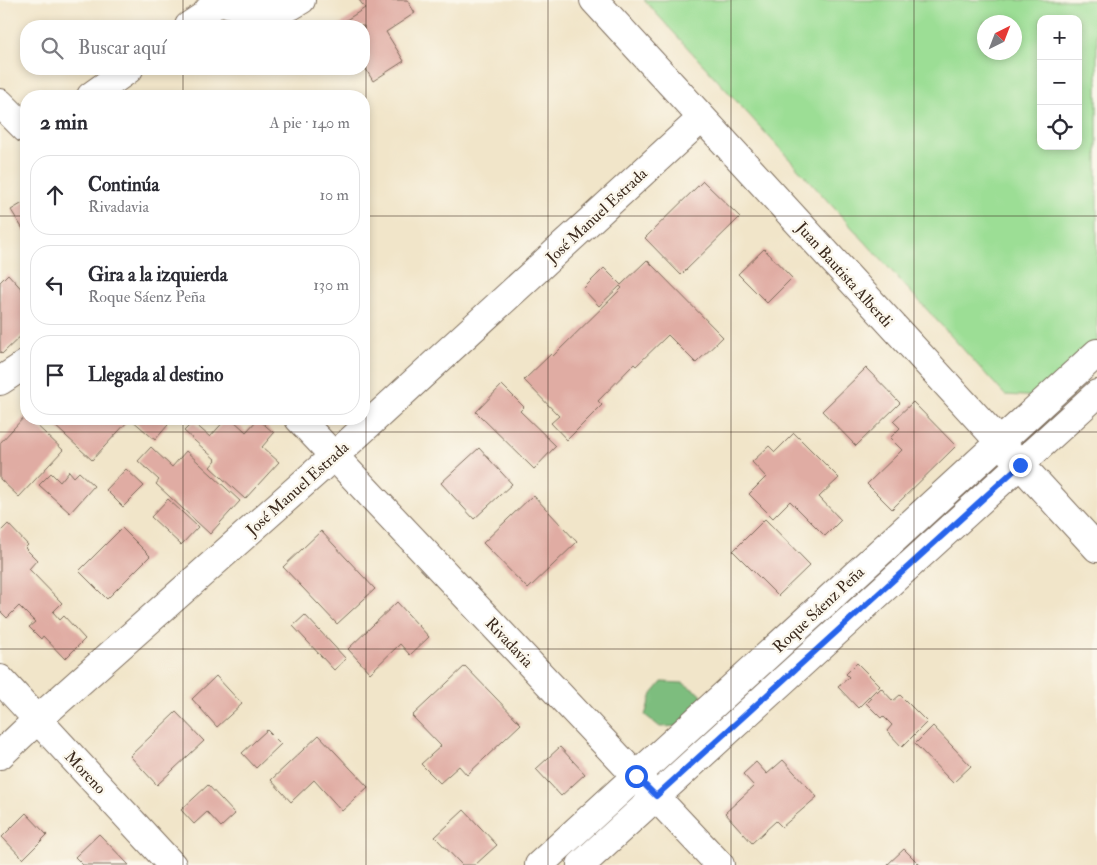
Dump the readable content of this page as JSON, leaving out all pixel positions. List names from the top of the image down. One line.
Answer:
{"streets":{"street":["José Manuel Estrada","Juan Bautista Alberdi","Roque Sáenz Peña","Rivadavia","Moreno"]},"crossings":[["José Manuel Estrada","Juan Bautista Alberdi"],["José Manuel Estrada","Rivadavia"],["José Manuel Estrada","Moreno"],["Juan Bautista Alberdi","Roque Sáenz Peña"],["Roque Sáenz Peña","Rivadavia"]],"north":"top right","page":{"map_buttons":["+","−"],"search":"Buscar aquí","heading":["2 min","A pie · 140 m"],"list":[["Continúa","Rivadavia","10 m"],["Gira a la izquierda","Roque Sáenz Peña","130 m"],"Llegada al destino"]}}
